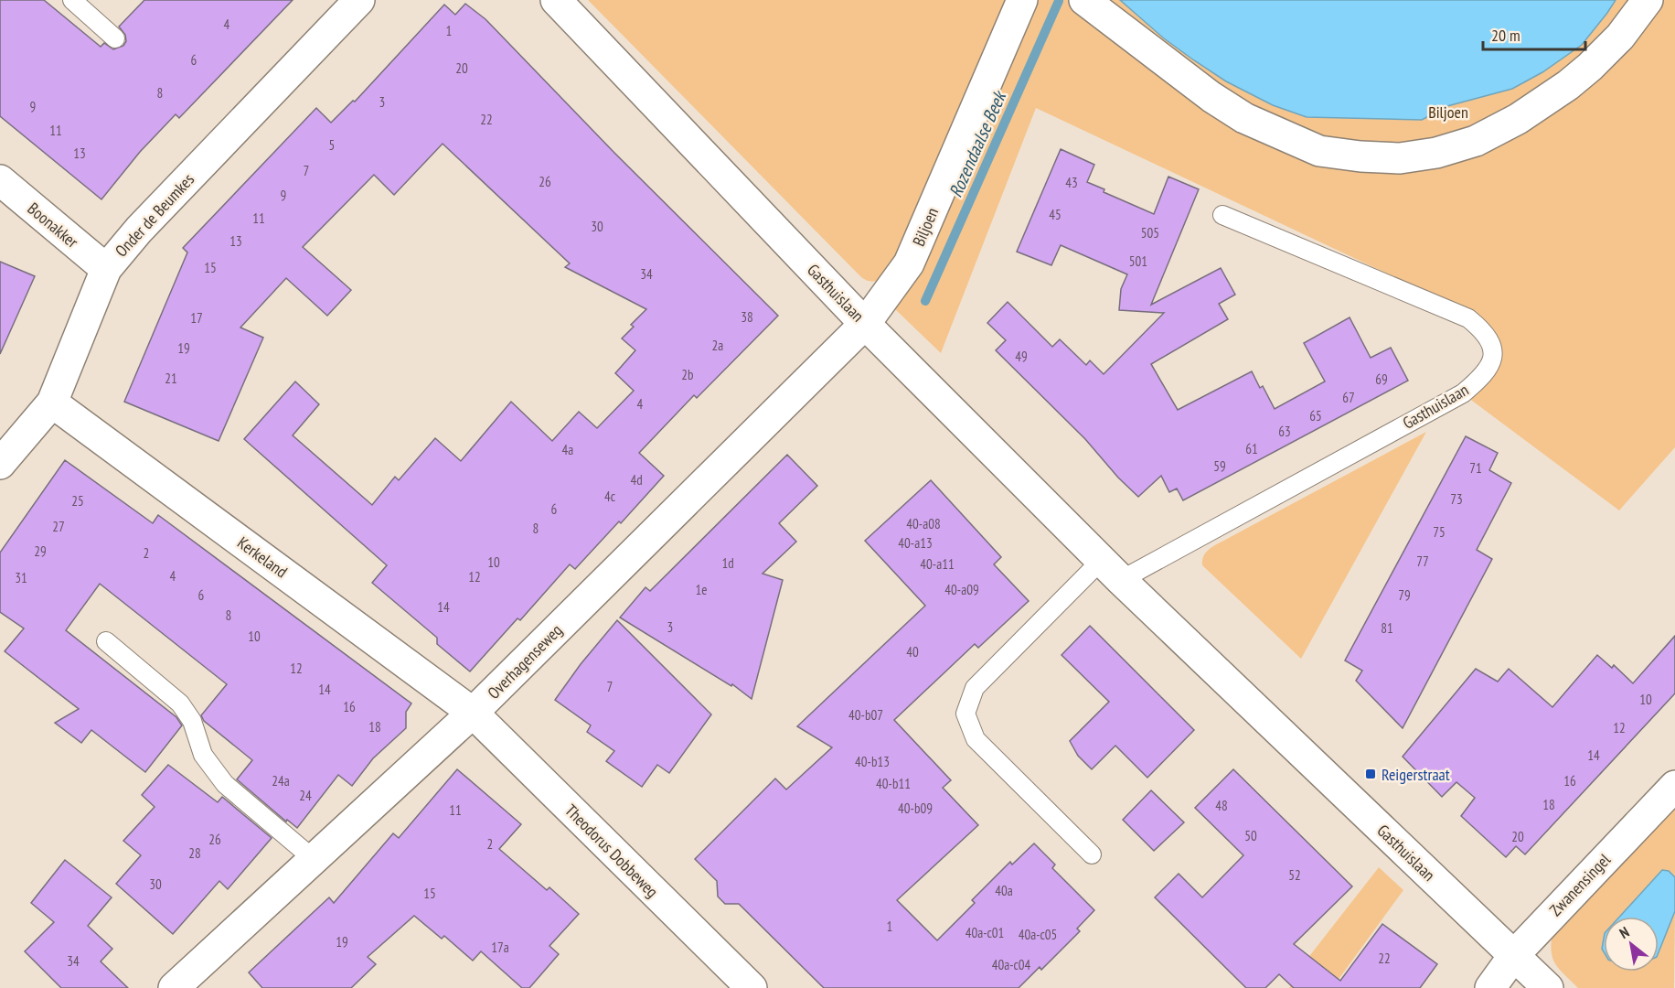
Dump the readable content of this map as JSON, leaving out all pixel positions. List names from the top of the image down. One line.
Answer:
{"streets":{"street":["Onder de Beumkes","Boonakker","Biljoen","Gasthuislaan","Kerkeland","Overhagenseweg","Theodorus Dobbeweg","Zwanensingel"]},"crossings":[["Onder de Beumkes","Boonakker"],["Onder de Beumkes","Kerkeland"],["Biljoen","Gasthuislaan"],["Biljoen","Overhagenseweg"],["Gasthuislaan","Overhagenseweg"],["Gasthuislaan","Zwanensingel"],["Kerkeland","Overhagenseweg"],["Kerkeland","Theodorus Dobbeweg"],["Overhagenseweg","Theodorus Dobbeweg"]],"water":["Rozendaalse Beek"],"parks":["Biljoen"],"places":{"transit":["Reigerstraat"]},"house_numbers":["4","1","6","20","8","3","9","22","11","5","13","7","26","43","9","45","11","30","505","13","501","15","34","38","17","2a","19","49","2b","21","69","67","4","65","63","61","4a","59","71","4d","4c","73","25","6","40-a08","27","8","75","40-a13","29","2","77","10","1d","40-a11","4","12","31","1e","40-a09","6","79","14","8","3","81","10","40","12","7","14","10","16","40-b07","18","12","14","40-b13","24a","16","40-b11","24","18","48","40-b09","11","50","20","26","2","28","52","30","40a","15","1","40a-c01","40a-c05","19","17a","22","34","40a-c04"],"scale_bar":"20 m","north":"top left"}
